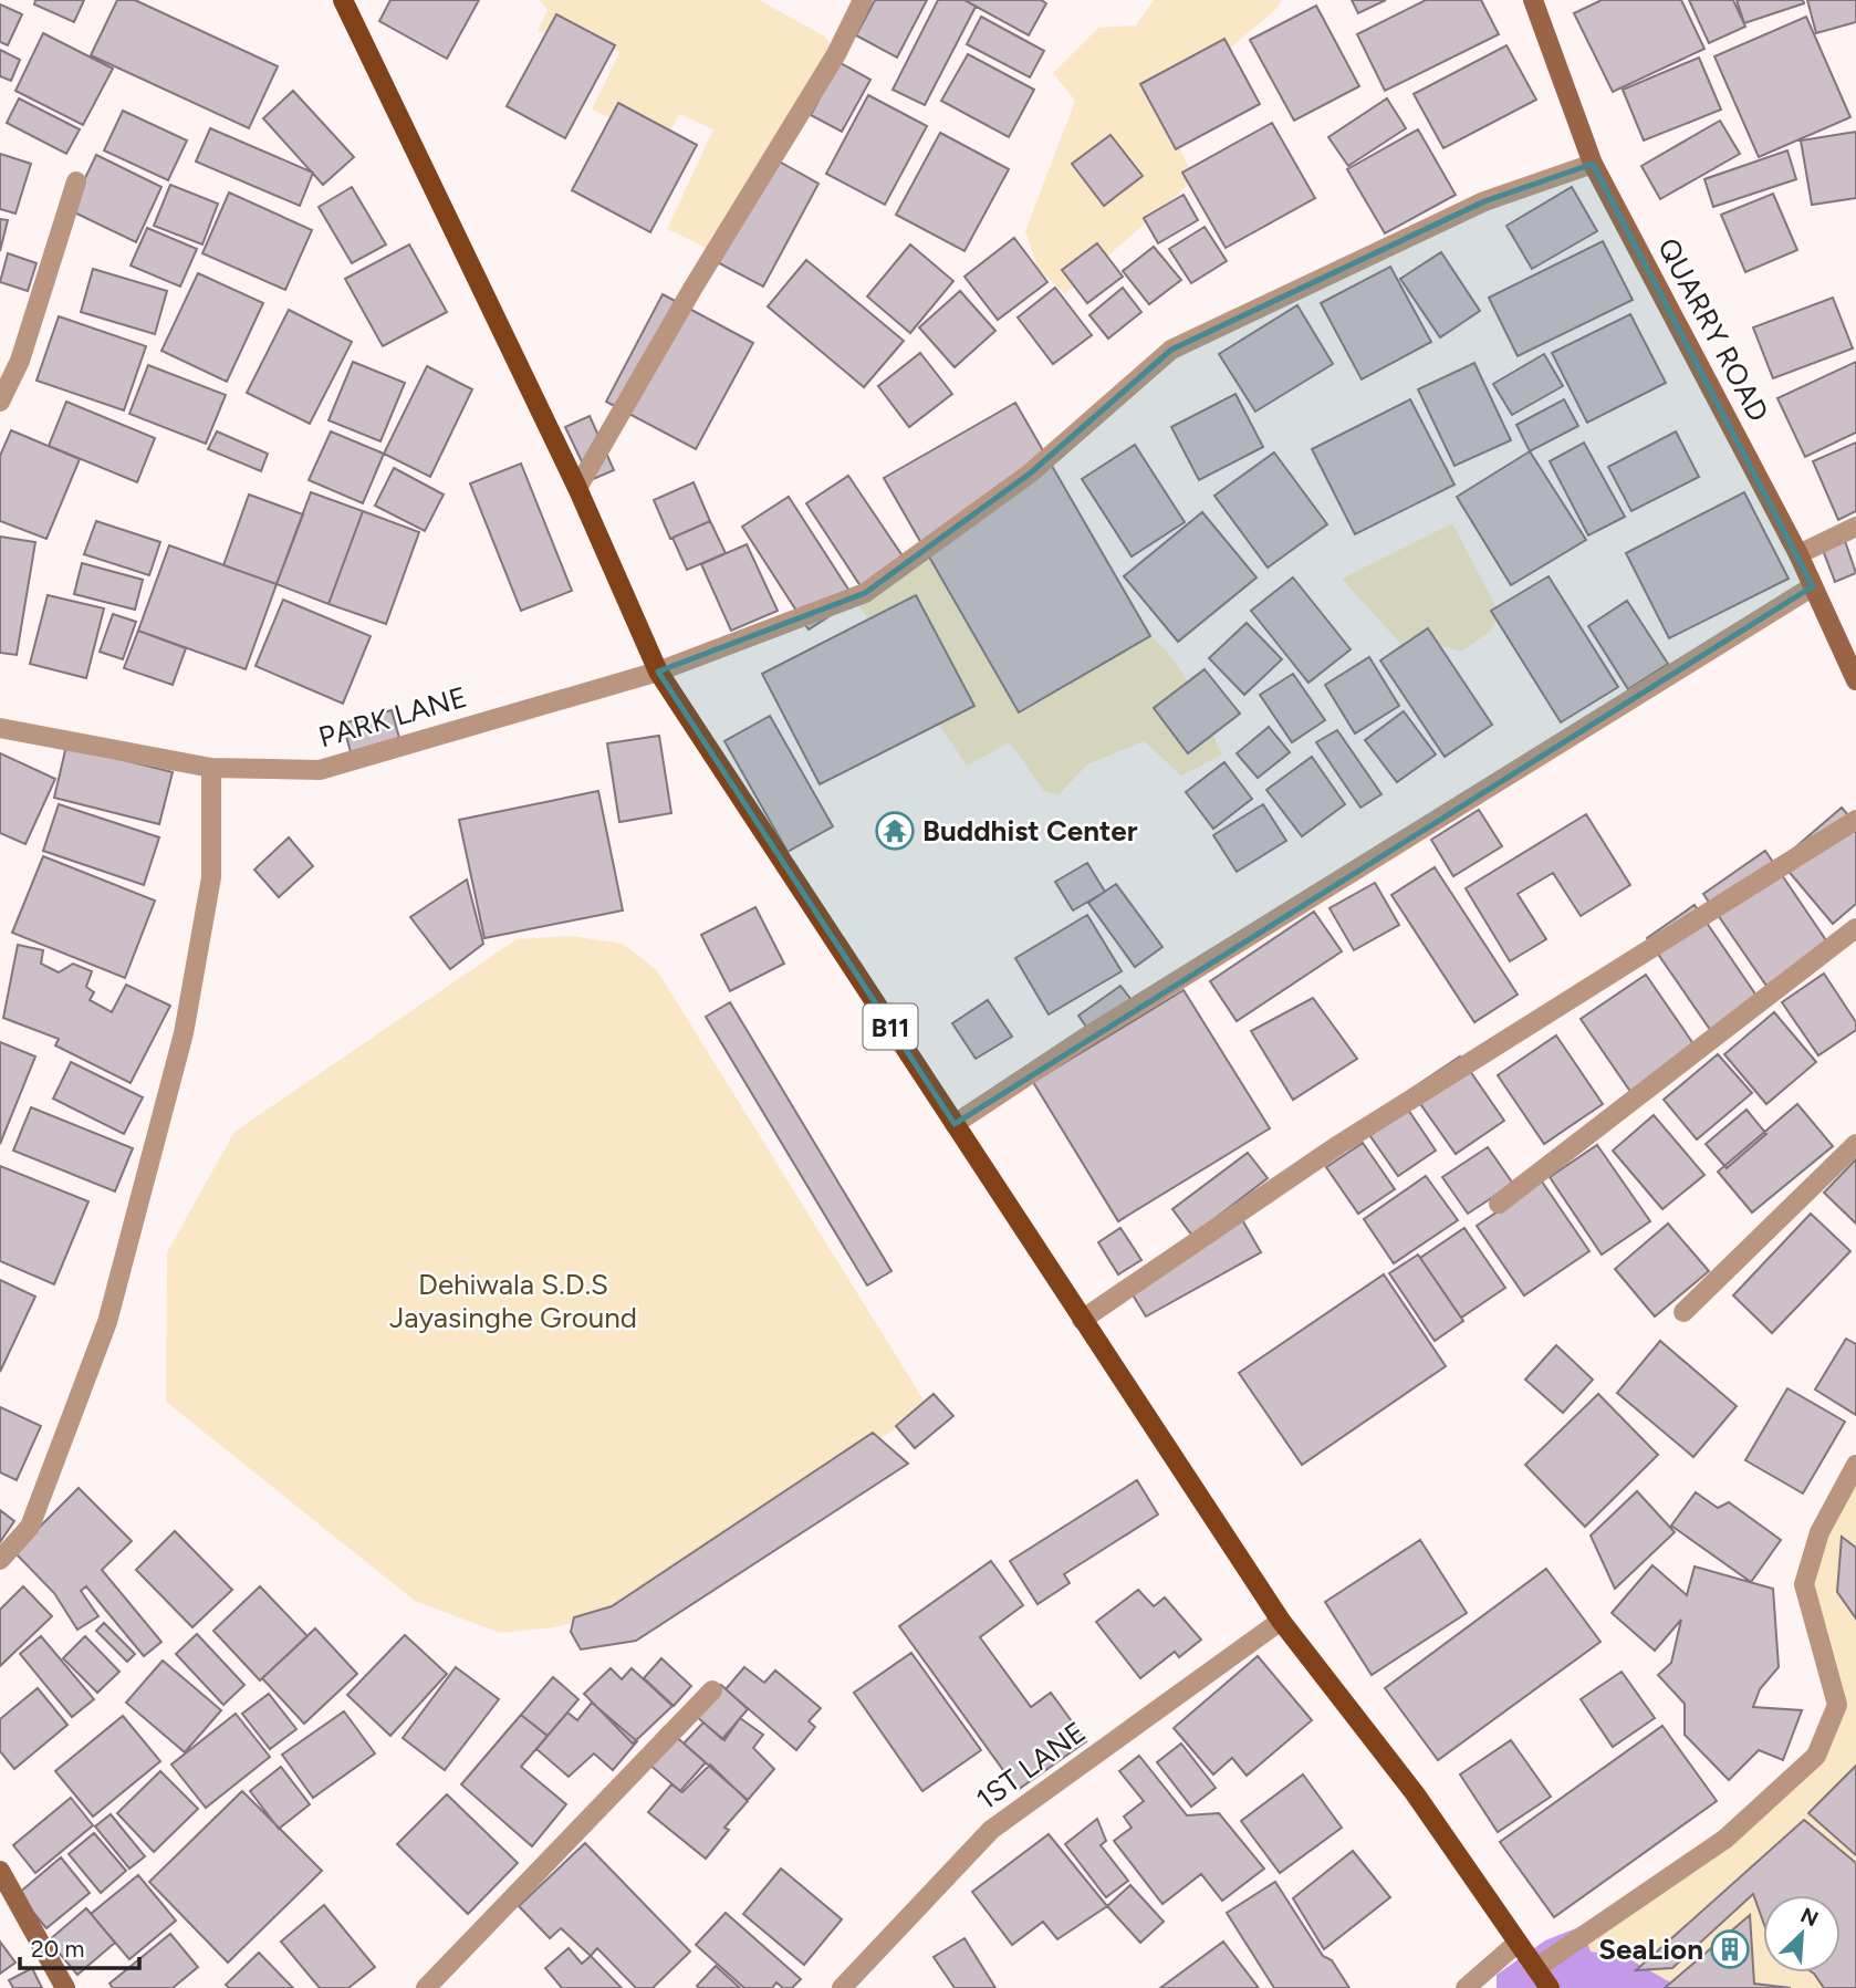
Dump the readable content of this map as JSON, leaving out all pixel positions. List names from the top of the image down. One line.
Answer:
{"streets":{"main road":["B11"],"street":["QUARRY ROAD","PARK LANE","1ST LANE"]},"crossings":[["QUARRY ROAD","PARK LANE"],["PARK LANE","B11"],["B11","1ST LANE"]],"parks":["Dehiwala S.D.S Jayasinghe Ground"],"places":{"temple":["Buddhist Center"],"building":["SeaLion"]},"scale_bar":"20 m","north":"top right"}
